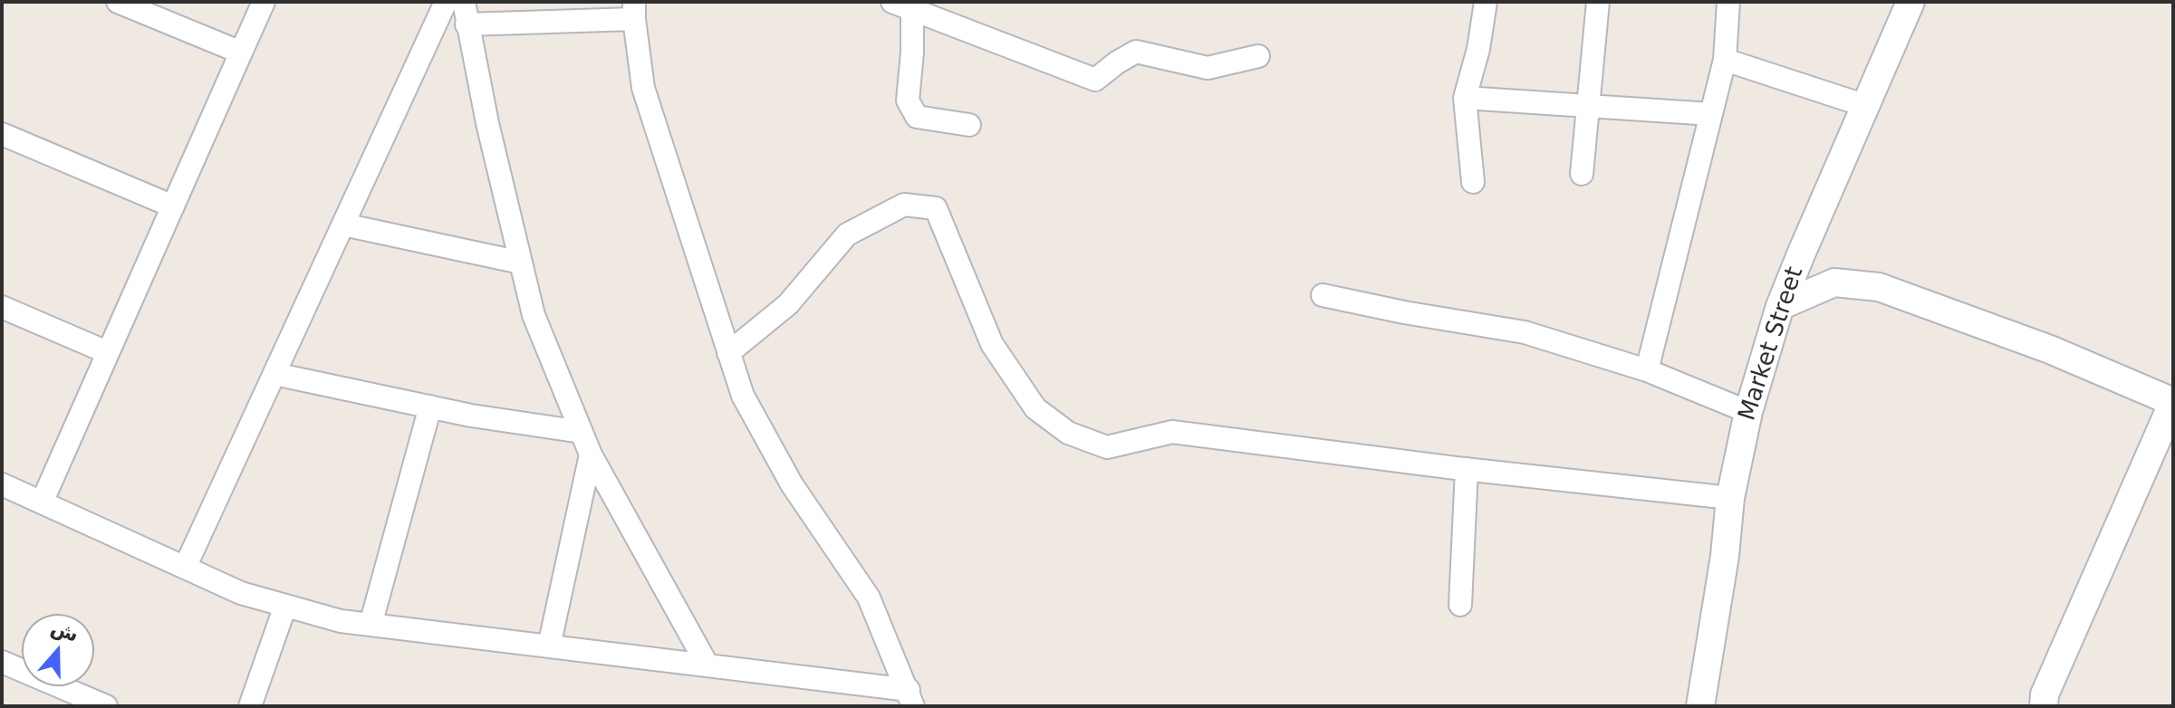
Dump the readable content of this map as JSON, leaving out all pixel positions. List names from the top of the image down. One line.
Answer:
{"streets":{"street":["Market Street"]},"north":"top"}
